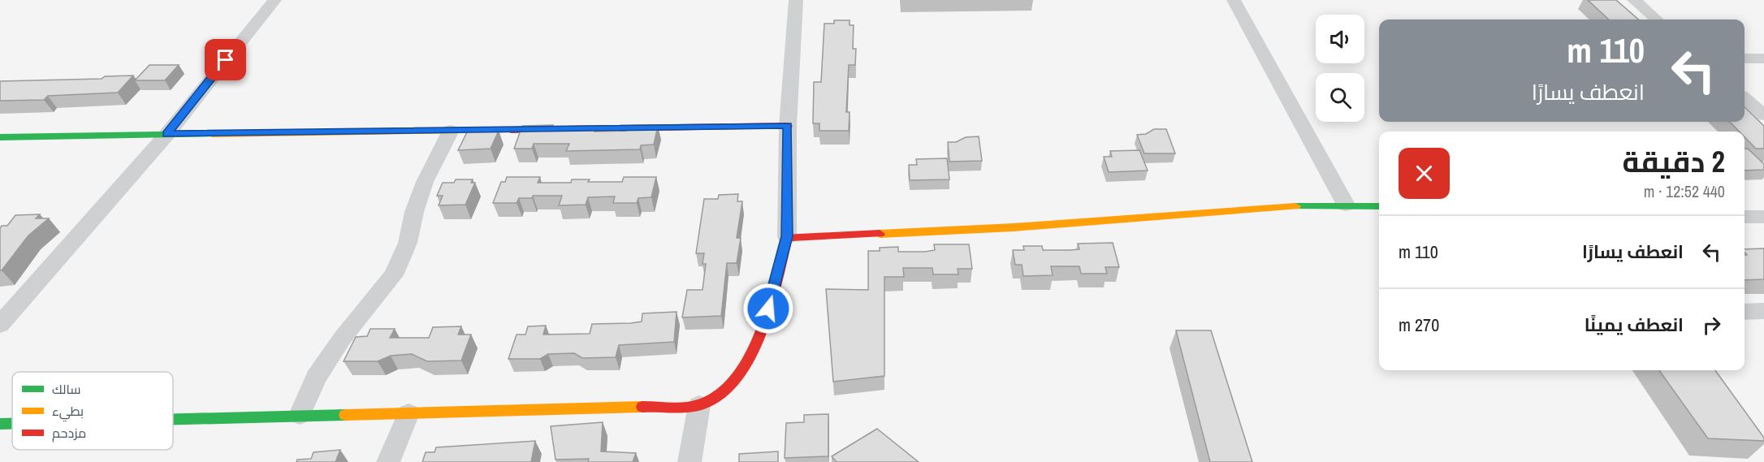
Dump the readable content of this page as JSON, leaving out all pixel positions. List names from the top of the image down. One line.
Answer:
{"legend":["سالك","بطيء","مزدحم"],"page":{"turn":["110 m","انعطف يسارًا"],"heading":["2 دقيقة","440 m · 12:52"],"list":[{"name":"انعطف يسارًا","value":"110 m"},{"name":"انعطف يمينًا","value":"270 m"}]}}
